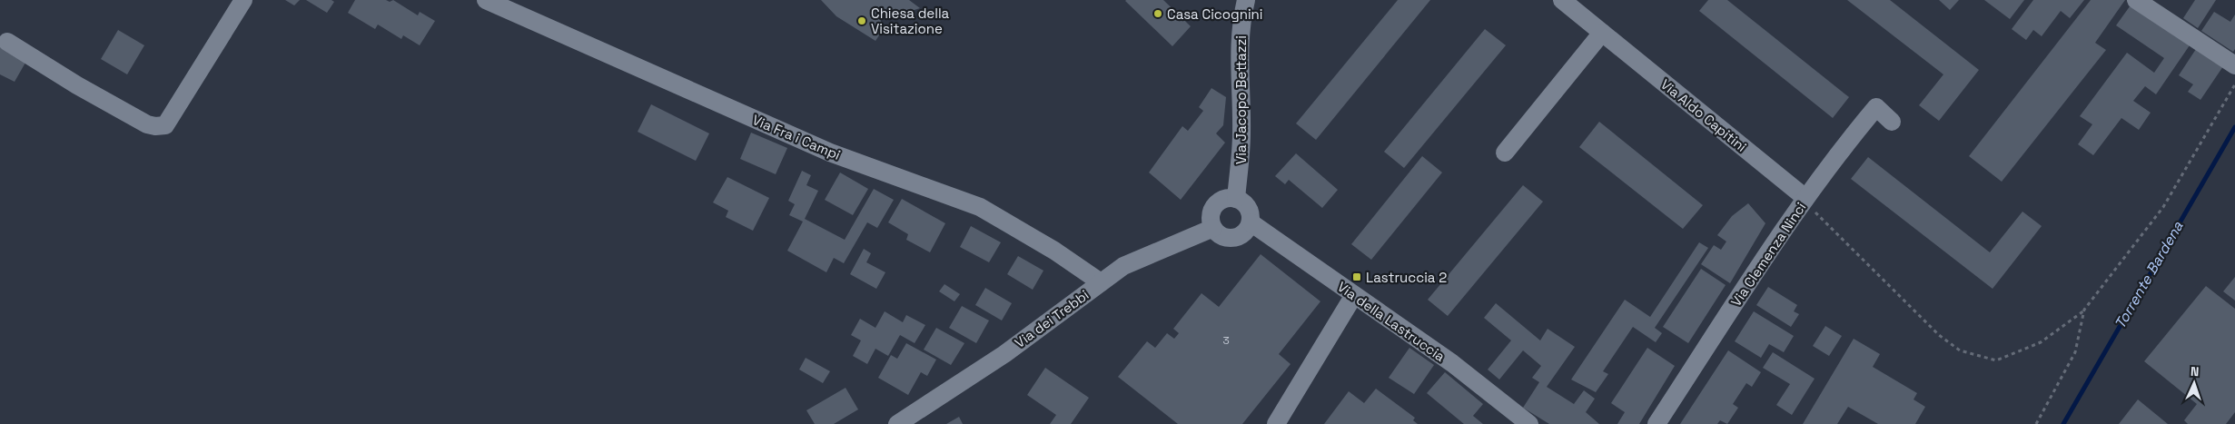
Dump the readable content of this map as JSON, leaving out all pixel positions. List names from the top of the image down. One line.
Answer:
{"streets":{"street":["Via Jacopo Bettazzi","Via Aldo Capitini","Via Fra i Campi","Via Clemenza Ninci","Via dei Trebbi","Via della Lastruccia"]},"crossings":[["Via Jacopo Bettazzi","Via dei Trebbi"],["Via Jacopo Bettazzi","Via della Lastruccia"],["Via Aldo Capitini","Via Clemenza Ninci"],["Via Fra i Campi","Via dei Trebbi"],["Via dei Trebbi","Via della Lastruccia"]],"water":["Torrente Bardena"],"places":{"other":["Casa Cicognini","Chiesa della Visitazione"],"transit":["Lastruccia 2"]},"house_numbers":["3"],"north":"top"}
